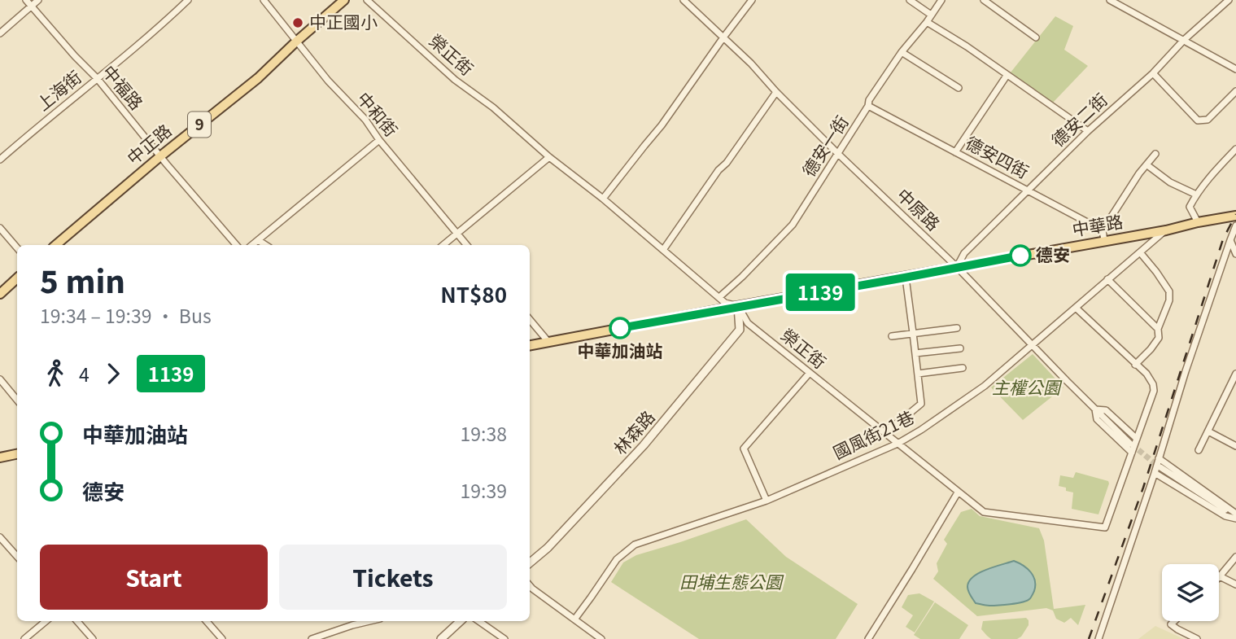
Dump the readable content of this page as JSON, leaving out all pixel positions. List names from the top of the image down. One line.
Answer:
{"streets":{"main road":["9","中正路","中華路"],"street":["榮正街","中福路","上海街","中和街","德安二街","德安一街","德安四街","中原路","林森路","國風街21巷"]},"crossings":[["榮正街","德安一街"],["榮正街","中華路"],["榮正街","林森路"],["榮正街","國風街21巷"],["中福路","上海街"],["中福路","中正路"],["中和街","中正路"],["德安二街","德安四街"],["德安二街","中原路"],["德安二街","中華路"],["德安一街","德安四街"],["德安一街","中原路"],["中原路","中華路"],["中原路","國風街21巷"],["中華路","林森路"],["中華路","國風街21巷"]],"parks":["主權公園","田埔生態公園"],"places":["中正國小","德安","中華加油站"],"lines":["bus line 1139"],"page":{"on_map":"1139","heading":["5 min","19:34 – 19:39 · Bus","NT$80"],"legs":["4","1139"],"list":[{"name":"中華加油站","value":"19:38"},{"name":"德安","value":"19:39"}],"buttons":["Start","Tickets"]}}
